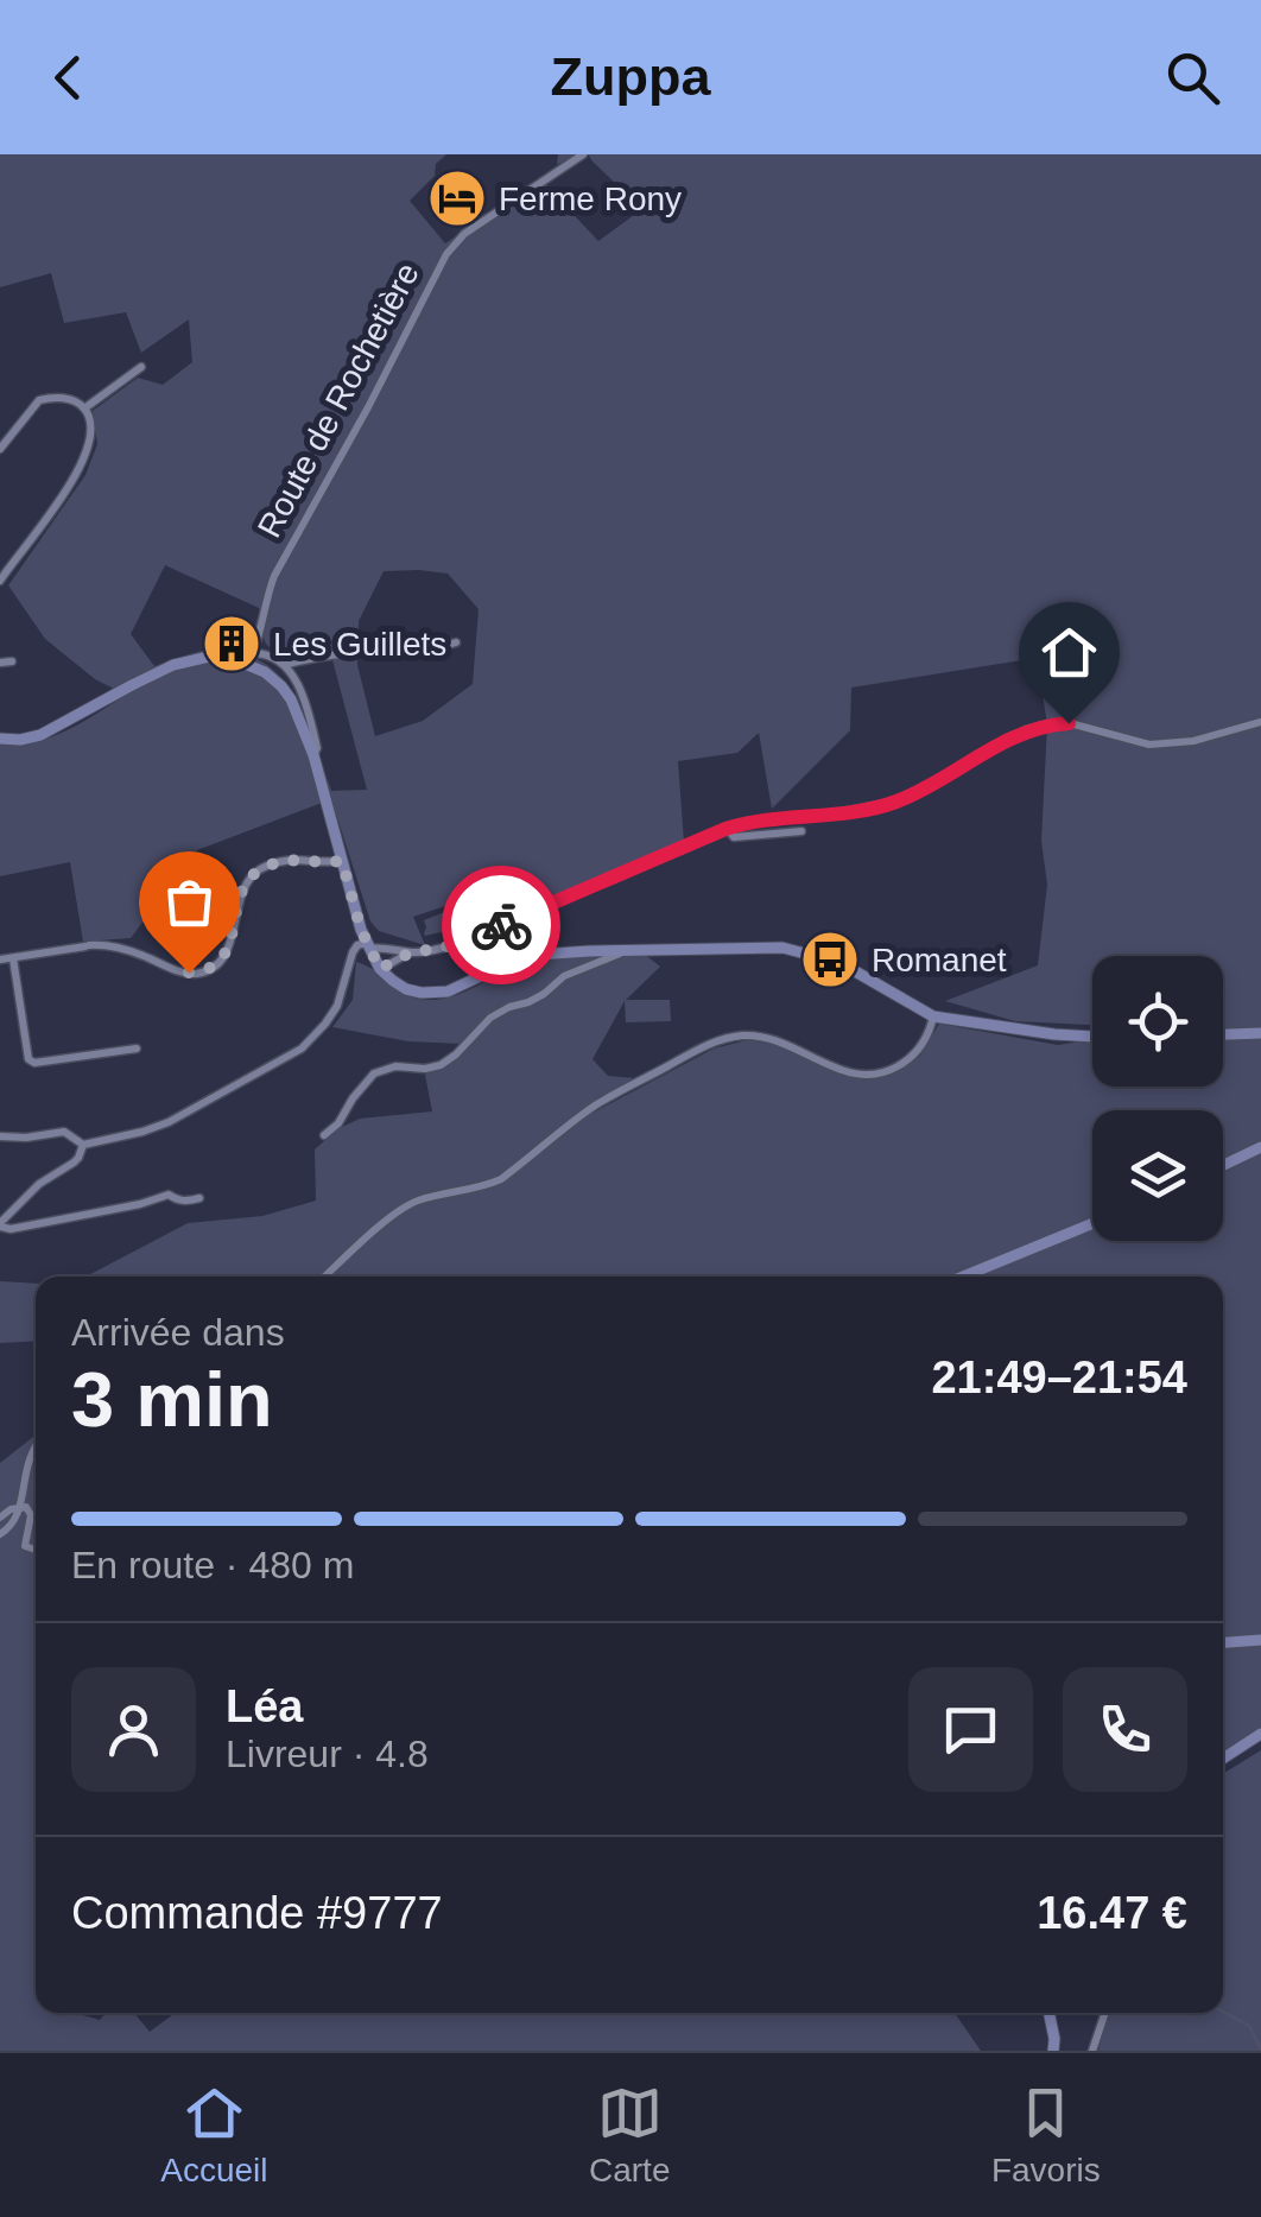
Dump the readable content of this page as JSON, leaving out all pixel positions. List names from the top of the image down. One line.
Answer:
{"streets":{"street":["Route de Rochetière"]},"places":{"hotel":["Ferme Rony"],"building":["Les Guillets"],"bus stop":["Romanet"]},"page":{"header":"Zuppa","heading":["3 min","Arrivée dans","21:49–21:54"],"panel":["Léa","Livreur · 4.8","Commande #9777","16.47 €"],"bar":"En route · 480 m","tabs":["Accueil","Carte","Favoris"]}}
